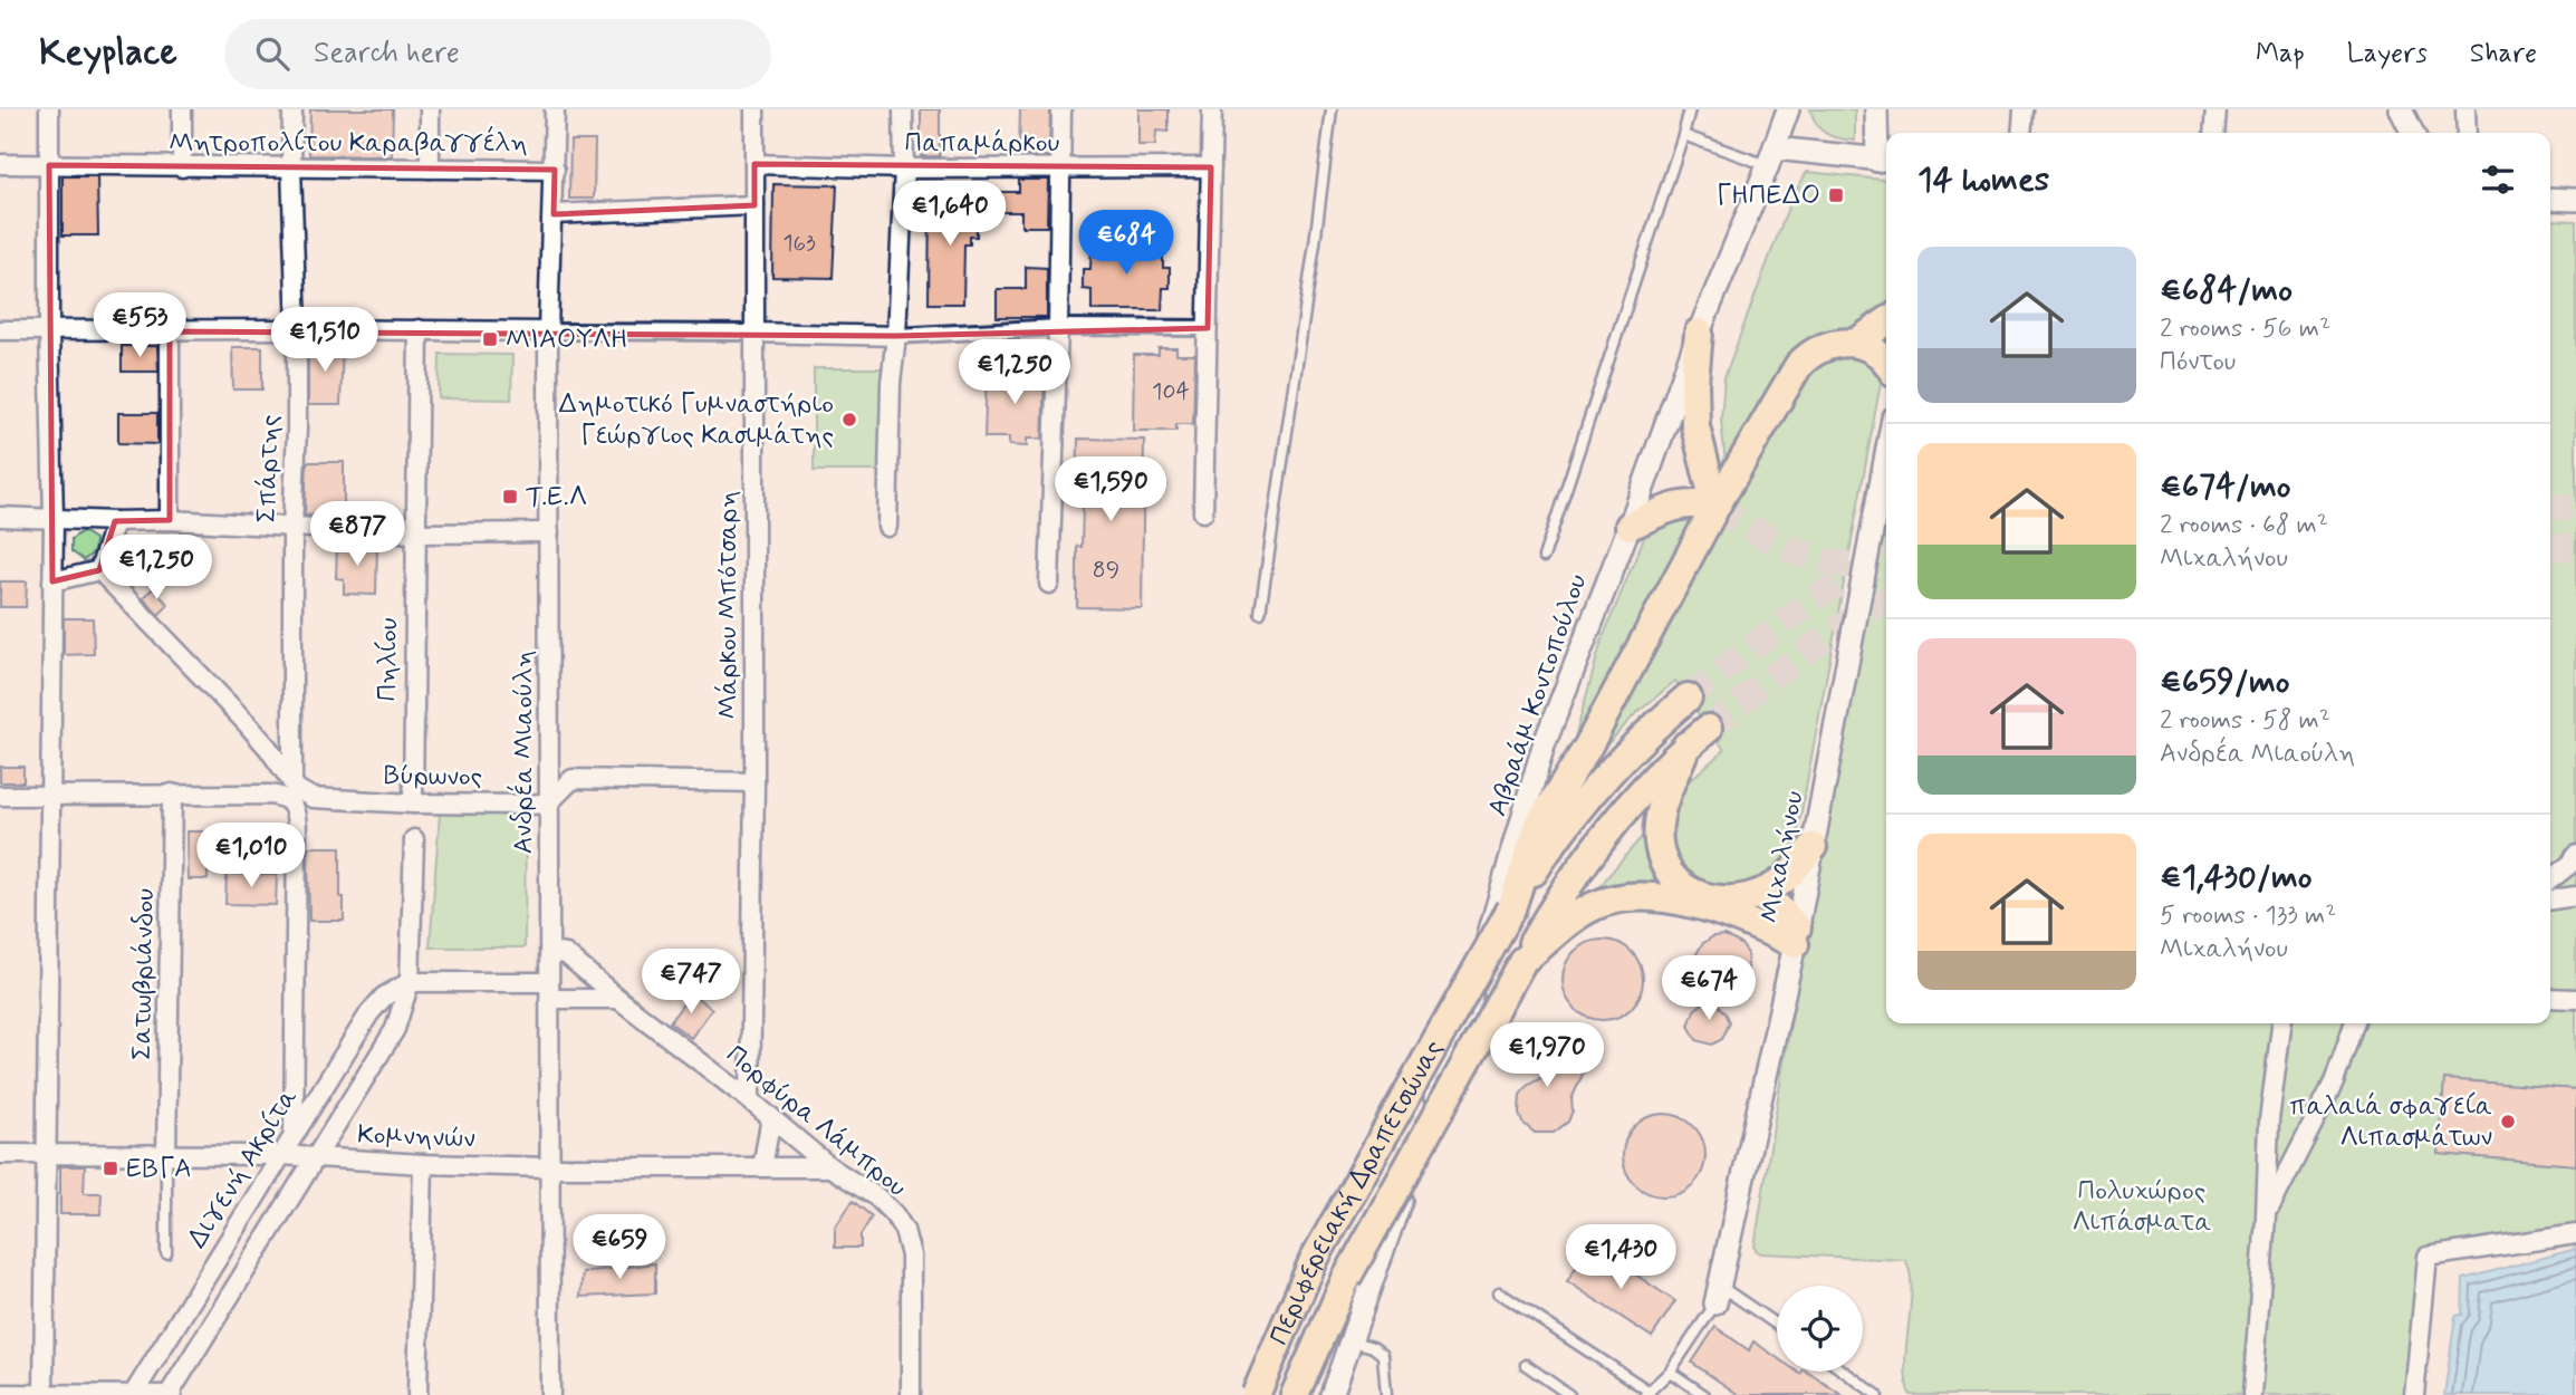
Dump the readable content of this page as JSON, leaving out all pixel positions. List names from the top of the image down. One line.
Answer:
{"streets":{"main road":["Περιφερειακή Δραπετσώνας"],"street":["Μητροπολίτου Καραβαγγέλη","Παπαμάρκου","Σπάρτης","Μάρκου Μπότσαρη","Πηλίου","Αβραάμ Κοντοπούλου","Ανδρέα Μιαούλη","Βύρωνος","Μιχαλήνου","Σατωβριάνδου","Πορφύρα Λάμπρου","Κομνηνών","Διγενή Ακρίτα"]},"crossings":[["Μητροπολίτου Καραβαγγέλη","Σπάρτης"],["Μητροπολίτου Καραβαγγέλη","Ανδρέα Μιαούλη"],["Παπαμάρκου","Μάρκου Μπότσαρη"],["Σπάρτης","Βύρωνος"],["Μάρκου Μπότσαρη","Πορφύρα Λάμπρου"],["Πηλίου","Βύρωνος"],["Ανδρέα Μιαούλη","Βύρωνος"],["Ανδρέα Μιαούλη","Πορφύρα Λάμπρου"],["Ανδρέα Μιαούλη","Κομνηνών"],["Σατωβριάνδου","Κομνηνών"],["Πορφύρα Λάμπρου","Κομνηνών"],["Κομνηνών","Διγενή Ακρίτα"]],"parks":["Πολυχώρος Λιπάσματα"],"places":{"transit":["ΓΗΠΕΔΟ","ΜΙΑΟΥΛΗ","Τ.Ε.Λ","ΕΒΓΑ"],"other":["Δημοτικό Γυμναστήριο Γεώργιος Κασιμάτης","παλαιά σφαγεία Λιπασμάτων"]},"house_numbers":["163","104","89"],"page":{"header":"Keyplace","search":"Search here","nav":["Map","Layers","Share"],"heading":"14 homes","price":["€1,640","€684","€553","€1,510","€1,250","€1,590","€877","€1,250","€1,010","€747","€674","€1,970","€659","€1,430"],"list":[{"name":"€684/mo","note":"2 rooms · 56 m² · Πόντου"},{"name":"€674/mo","note":"2 rooms · 68 m² · Μιχαλήνου"},{"name":"€659/mo","note":"2 rooms · 58 m² · Ανδρέα Μιαούλη"},{"name":"€1,430/mo","note":"5 rooms · 133 m² · Μιχαλήνου"}]}}
